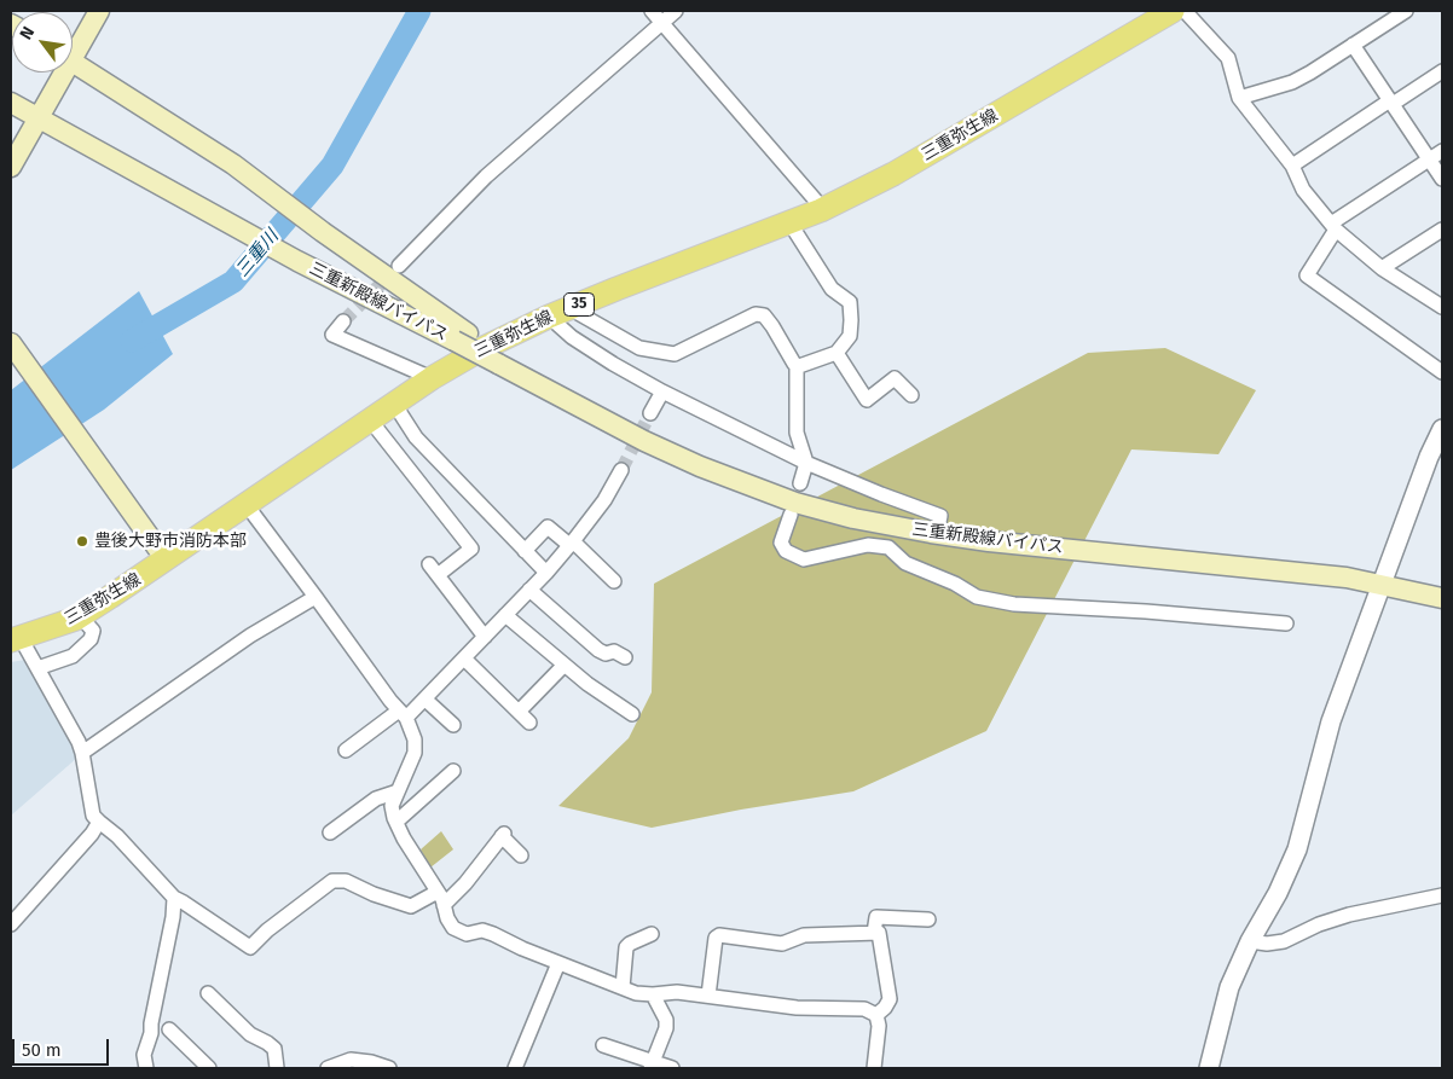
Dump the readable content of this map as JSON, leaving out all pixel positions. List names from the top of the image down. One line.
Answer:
{"streets":{"main road":["三重弥生線","三重新殿線バイパス","35"]},"water":["三重川"],"places":["豊後大野市消防本部"],"scale_bar":"50 m","north":"top left"}
